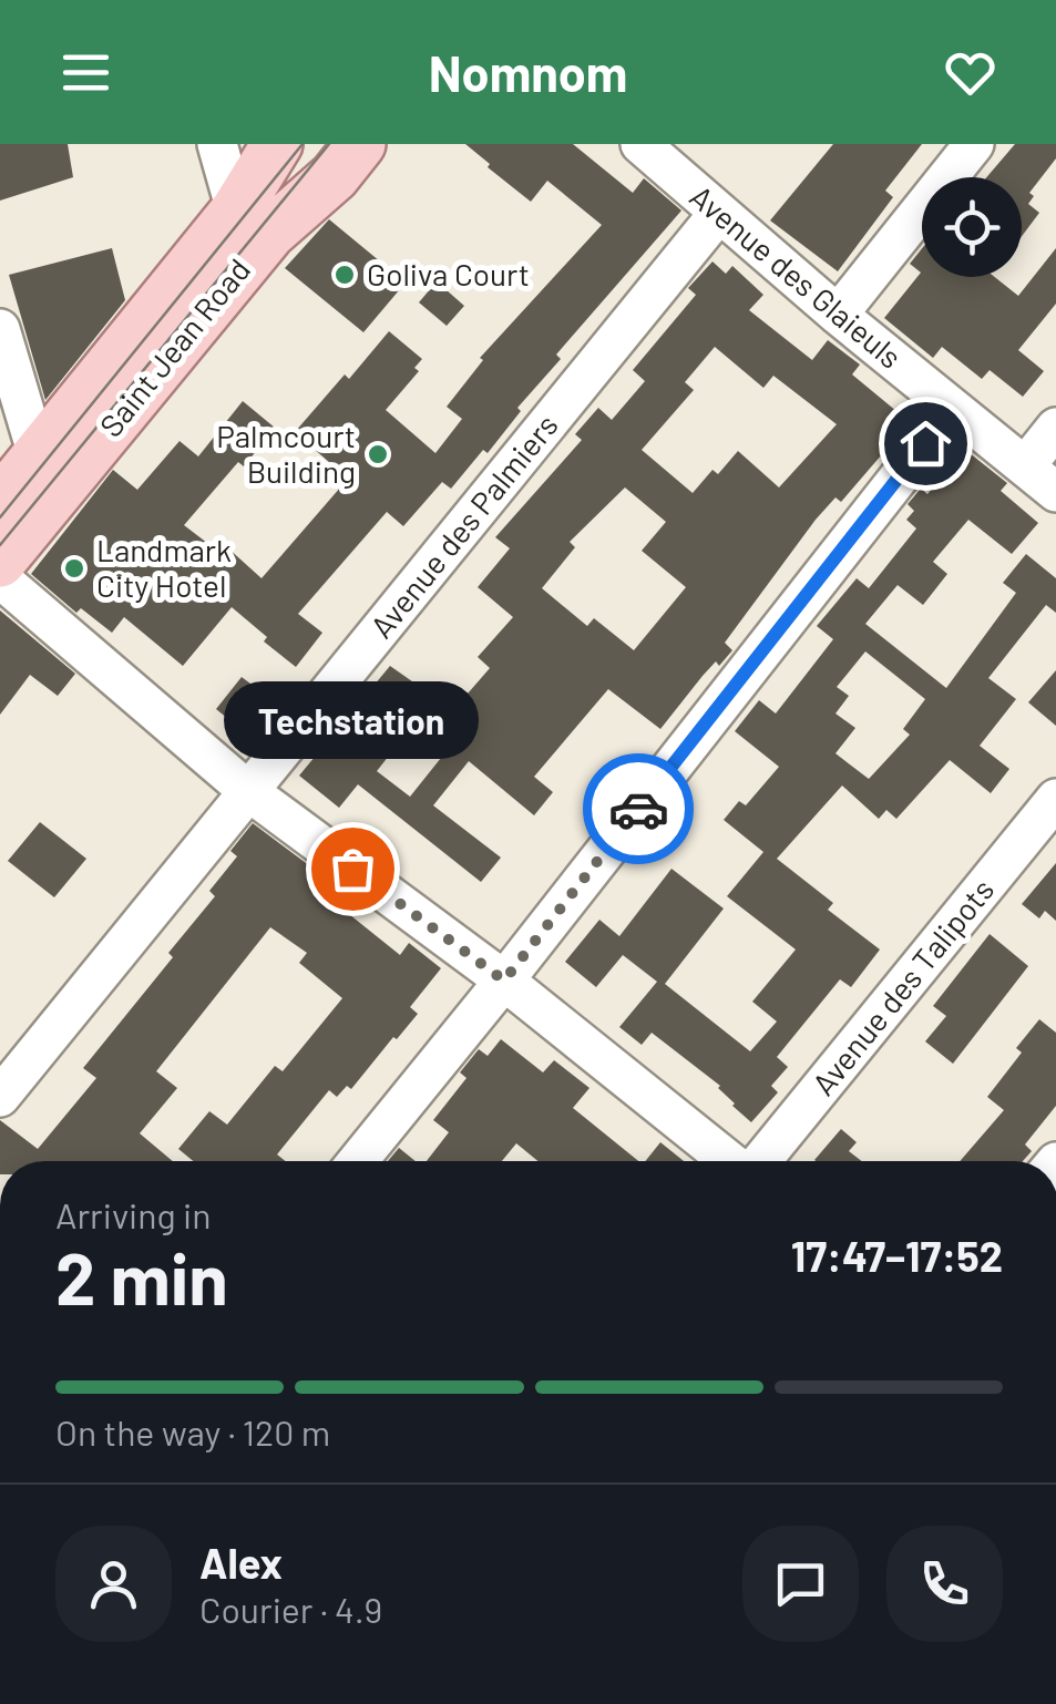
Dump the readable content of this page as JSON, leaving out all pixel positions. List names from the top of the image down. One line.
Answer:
{"streets":{"main road":["Saint Jean Road"],"street":["Avenue des Glaieuls","Avenue des Palmiers","Avenue des Talipots"]},"crossings":[["Avenue des Glaieuls","Avenue des Palmiers"]],"places":["Goliva Court","Palmcourt Building","Landmark City Hotel","Techstation"],"page":{"header":"Nomnom","bubble":"Techstation","heading":["2 min","Arriving in","17:47–17:52"],"panel":["Alex","Courier · 4.9"],"bar":"On the way · 120 m"}}
